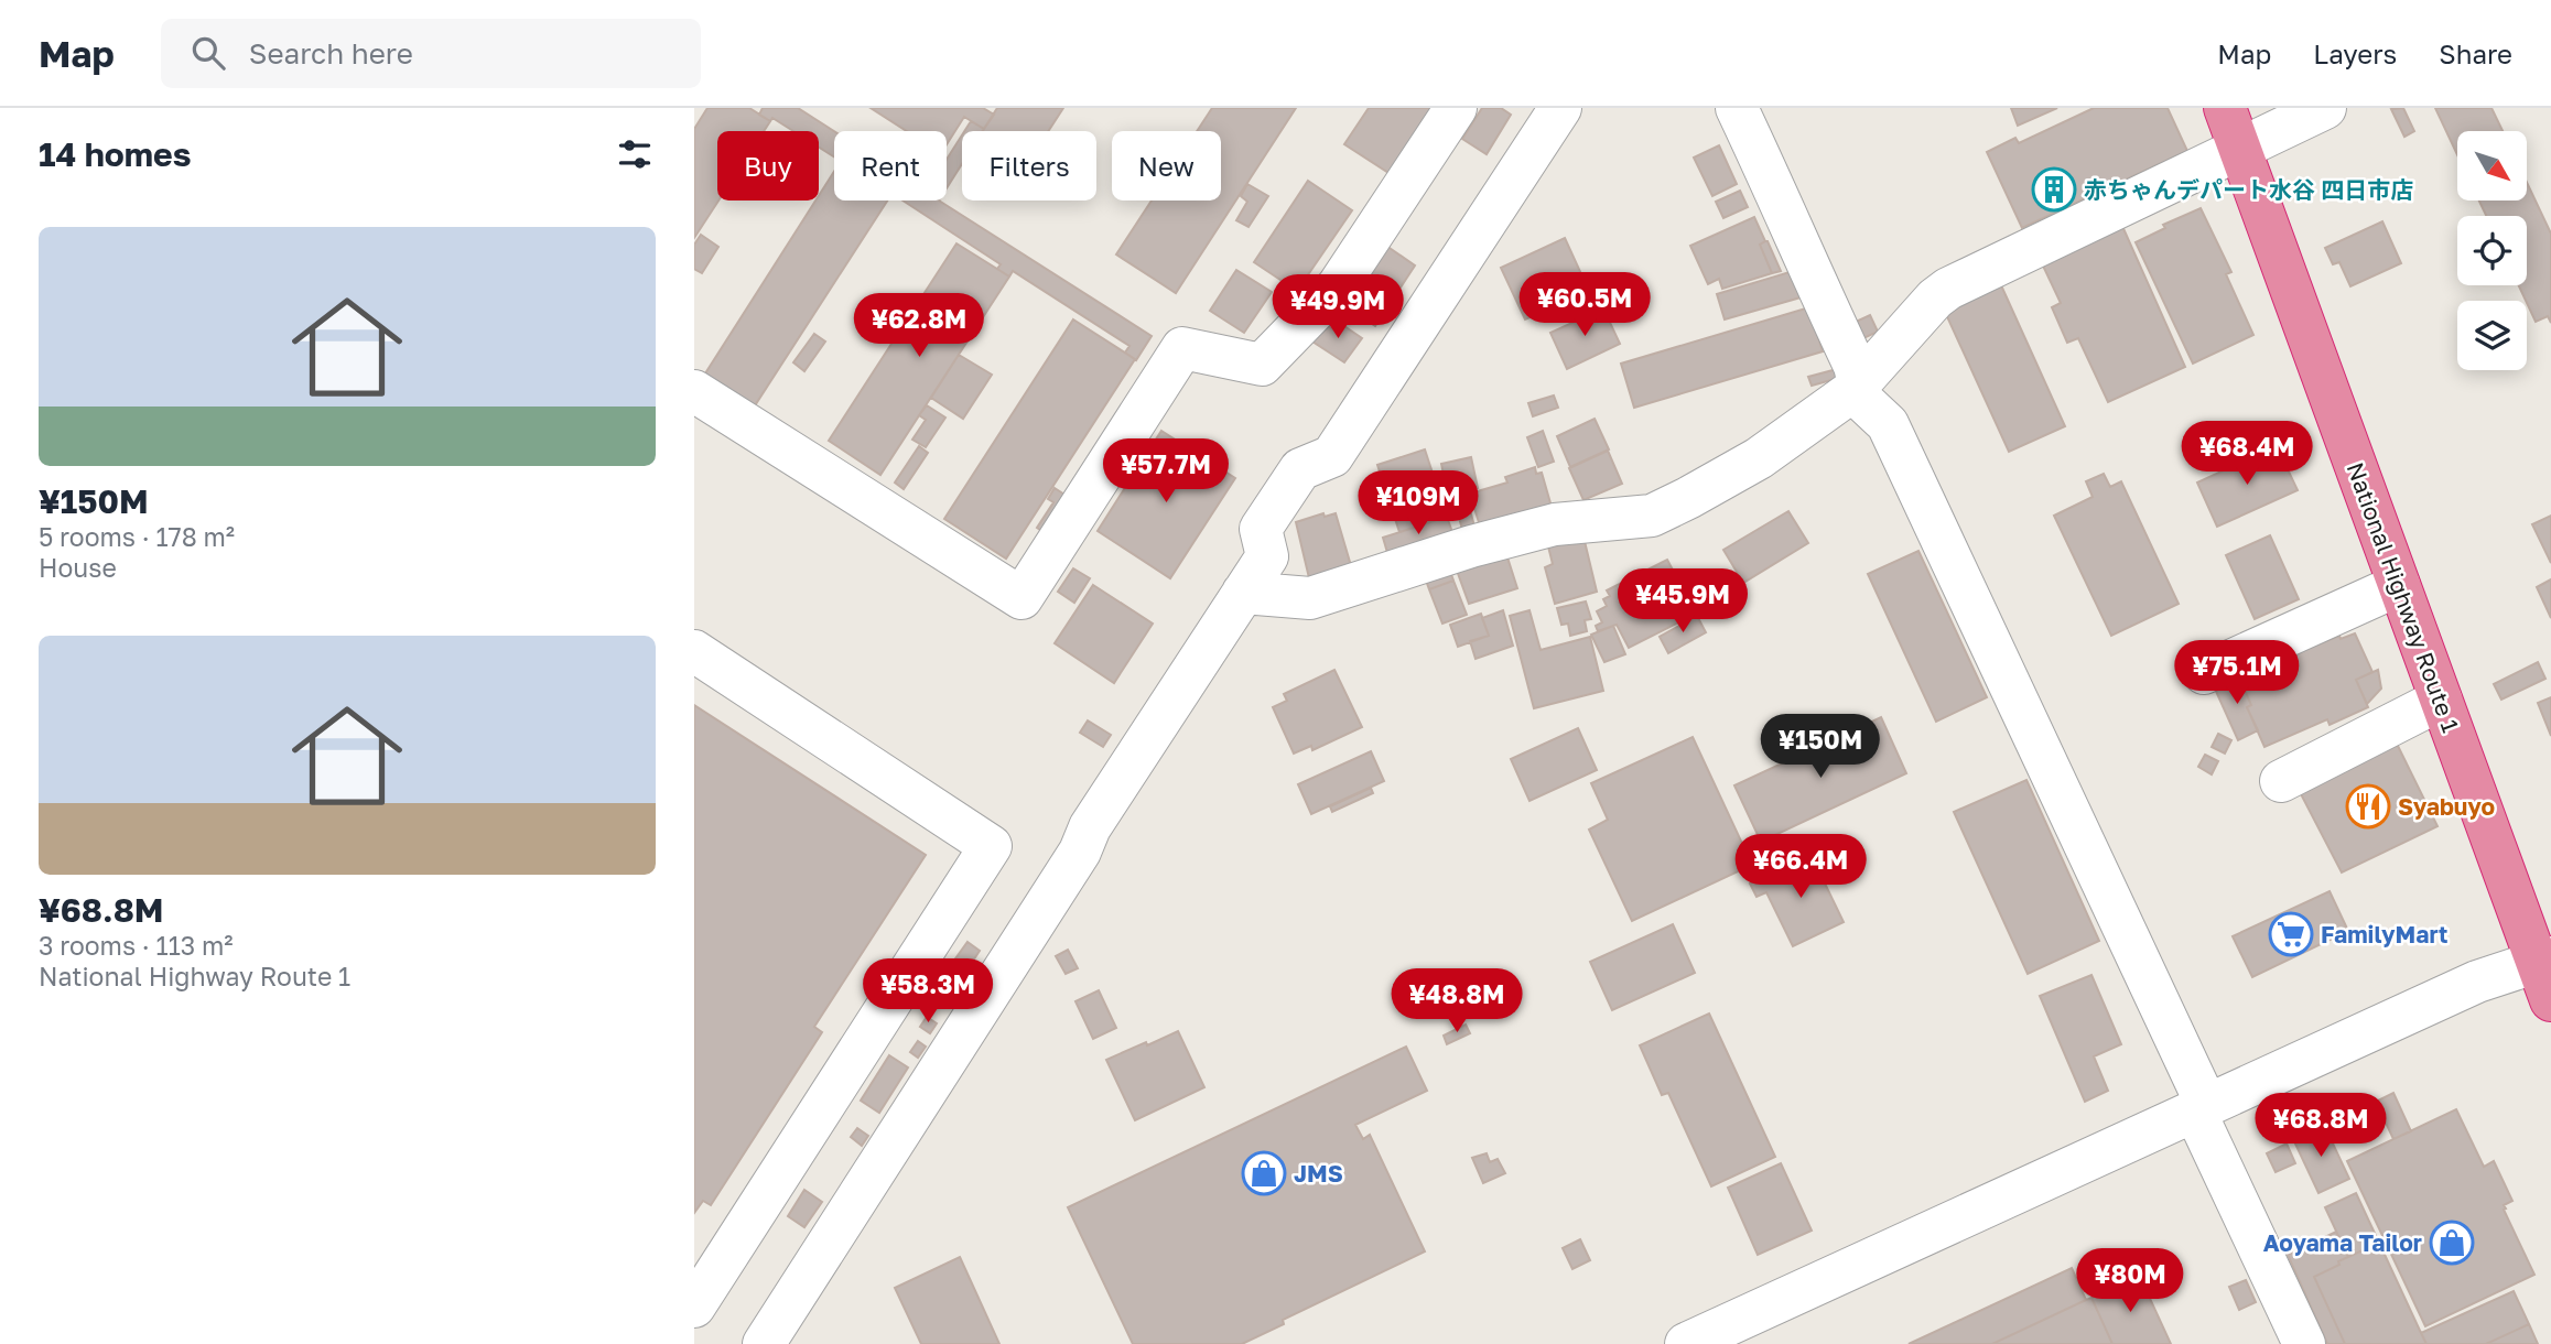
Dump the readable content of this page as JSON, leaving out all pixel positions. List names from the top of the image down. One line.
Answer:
{"streets":{"highway":["National Highway Route 1"]},"places":{"building":["赤ちゃんデパート水谷 四日市店"],"restaurant":["Syabuyo"],"supermarket":["FamilyMart"],"shop":["JMS","Aoyama Tailor"]},"north":"bottom right","page":{"header":"Map","search":"Search here","nav":["Map","Layers","Share"],"heading":"14 homes","chip":["Buy","Rent","Filters","New"],"list":[{"name":"¥150M","note":"5 rooms · 178 m² · House"},{"name":"¥68.8M","note":"3 rooms · 113 m² · National Highway Route 1"}],"price":["¥60.5M","¥49.9M","¥62.8M","¥68.4M","¥57.7M","¥109M","¥45.9M","¥75.1M","¥150M","¥66.4M","¥58.3M","¥48.8M","¥68.8M","¥80M"]}}
